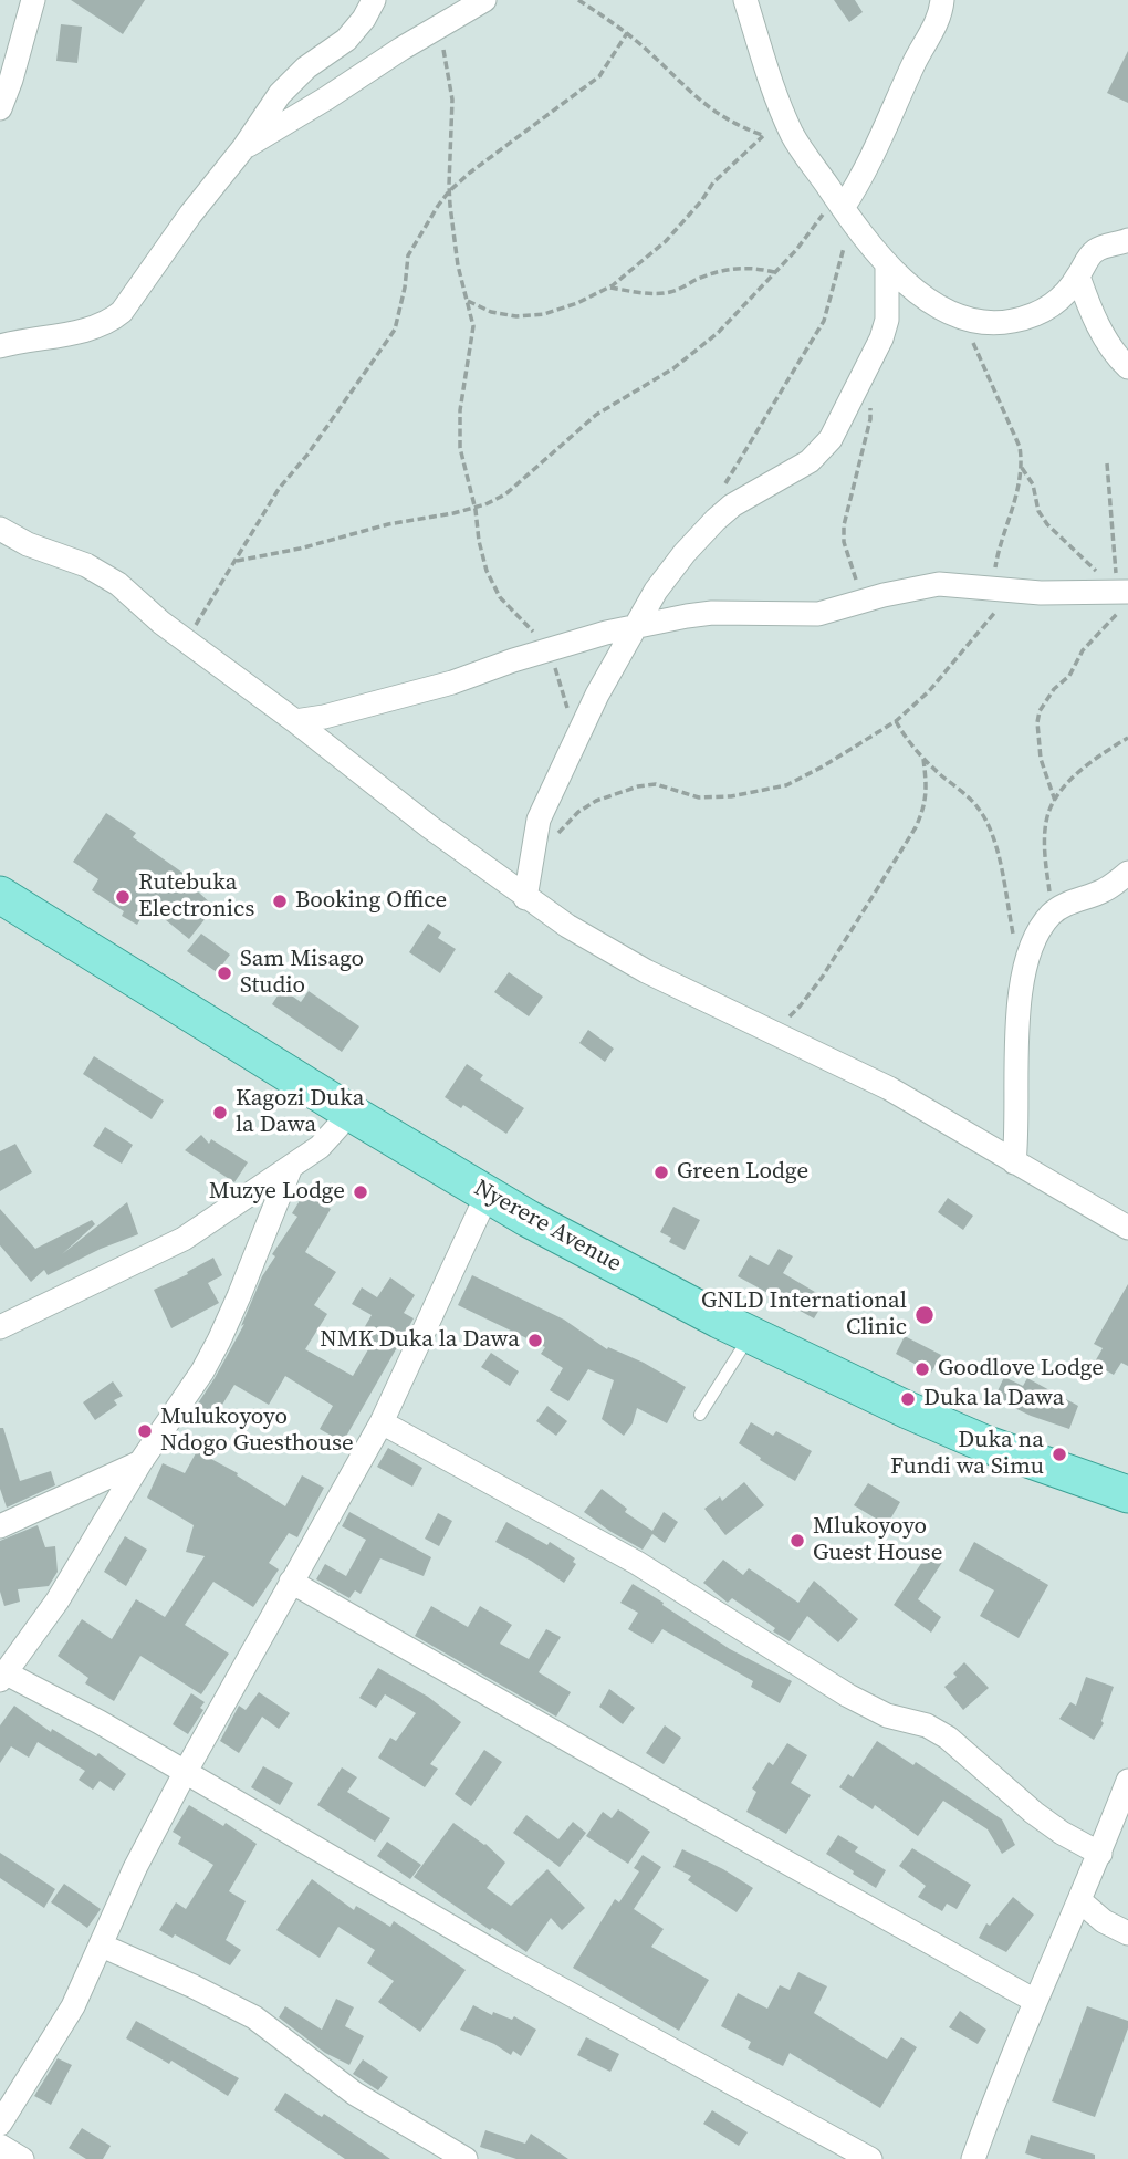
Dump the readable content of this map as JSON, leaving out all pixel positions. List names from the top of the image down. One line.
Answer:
{"streets":{"main road":["Nyerere Avenue"]},"places":["Rutebuka Electronics","Booking Office","Sam Misago Studio","Kagozi Duka la Dawa","Green Lodge","Muzye Lodge","GNLD International Clinic","NMK Duka la Dawa","Goodlove Lodge","Duka la Dawa","Mulukoyoyo Ndogo Guesthouse","Duka na Fundi wa Simu","Mlukoyoyo Guest House"]}
